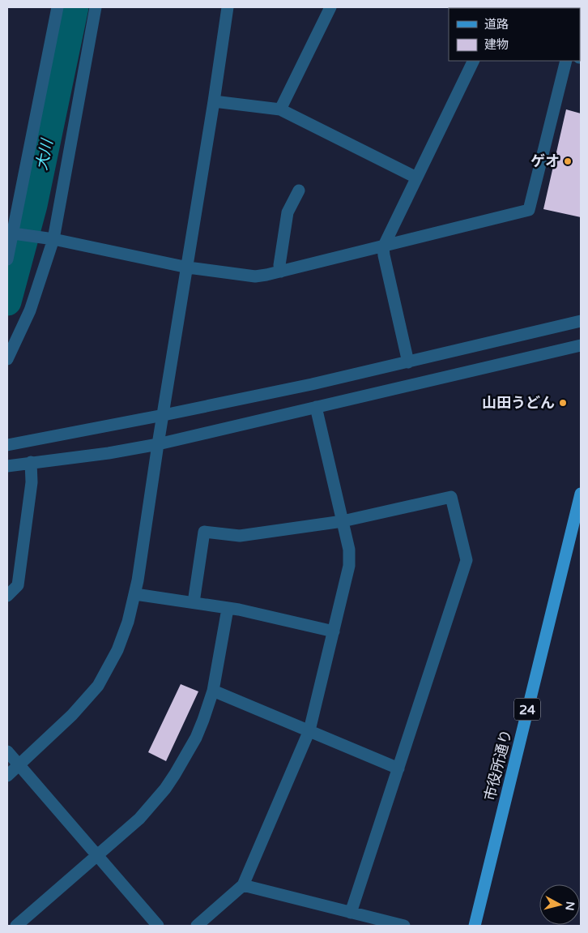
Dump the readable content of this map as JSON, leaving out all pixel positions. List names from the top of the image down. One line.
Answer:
{"streets":{"main road":["24","市役所通り"]},"water":["大川"],"places":["ゲオ","山田うどん"],"legend":["道路","建物"],"north":"right"}
